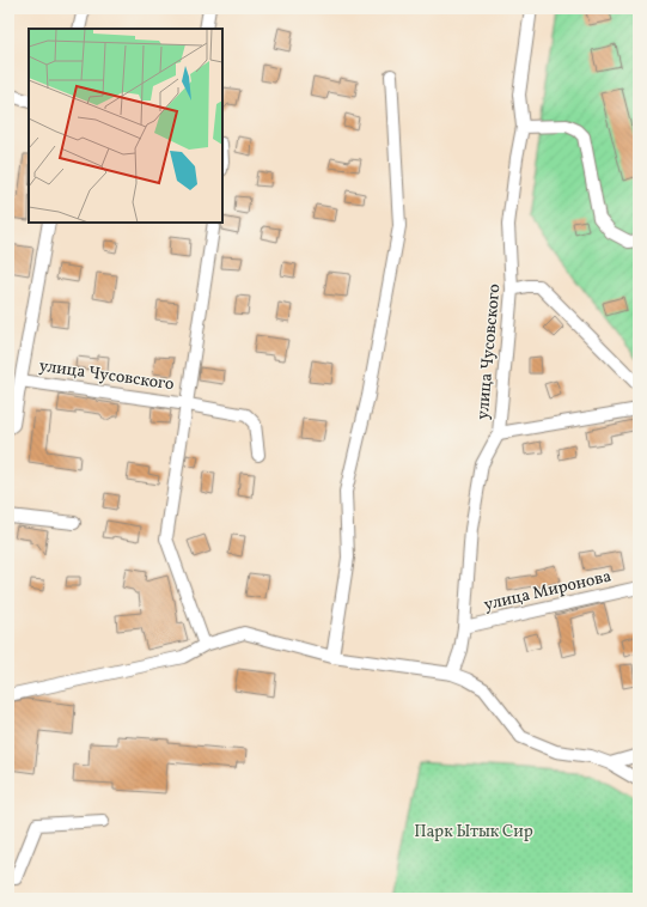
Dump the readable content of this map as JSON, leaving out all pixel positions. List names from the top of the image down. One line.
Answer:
{"streets":{"street":["улица Чусовского","улица Миронова"]},"crossings":[["улица Чусовского","улица Миронова"]],"parks":["Парк Ытык Сир"]}
